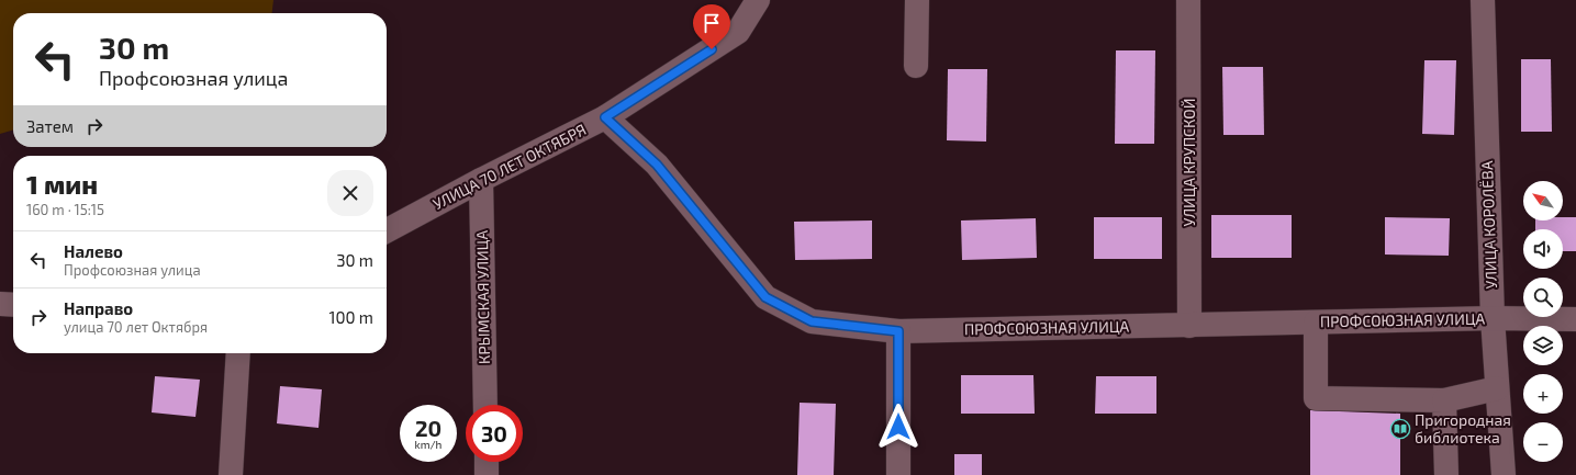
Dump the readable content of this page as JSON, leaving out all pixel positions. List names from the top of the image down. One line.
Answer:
{"streets":{"street":["УЛИЦА КРУПСКОЙ","УЛИЦА 70 ЛЕТ ОКТЯБРЯ","УЛИЦА КОРОЛЁВА","КРЫМСКАЯ УЛИЦА","ПРОФСОЮЗНАЯ УЛИЦА"]},"crossings":[["УЛИЦА КРУПСКОЙ","ПРОФСОЮЗНАЯ УЛИЦА"],["УЛИЦА 70 ЛЕТ ОКТЯБРЯ","КРЫМСКАЯ УЛИЦА"],["УЛИЦА 70 ЛЕТ ОКТЯБРЯ","ПРОФСОЮЗНАЯ УЛИЦА"],["УЛИЦА КОРОЛЁВА","ПРОФСОЮЗНАЯ УЛИЦА"]],"places":{"library":["Пригородная библиотека"]},"north":"top left","page":{"turn":["30 m","Профсоюзная улица"],"then":"Затем","heading":["1 мин","160 m · 15:15"],"map_buttons":["+","−"],"list":[{"name":"Налево","note":"Профсоюзная улица","value":"30 m"},{"name":"Направо","note":"улица 70 лет Октября","value":"100 m"}],"speed":"20 km/h","limit":"30"}}
